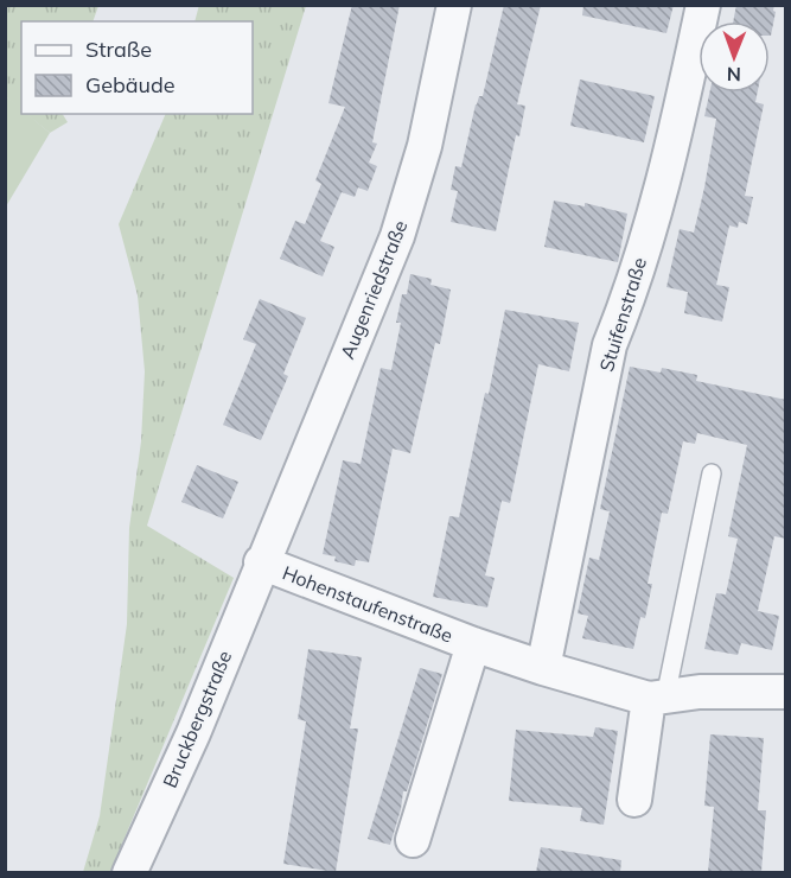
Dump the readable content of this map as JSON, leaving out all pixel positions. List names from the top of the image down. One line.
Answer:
{"streets":{"street":["Augenriedstraße","Stuifenstraße","Hohenstaufenstraße","Bruckbergstraße"]},"crossings":[["Augenriedstraße","Hohenstaufenstraße"],["Augenriedstraße","Bruckbergstraße"],["Stuifenstraße","Hohenstaufenstraße"],["Hohenstaufenstraße","Bruckbergstraße"]],"legend":["Straße","Gebäude"],"north":"bottom"}
